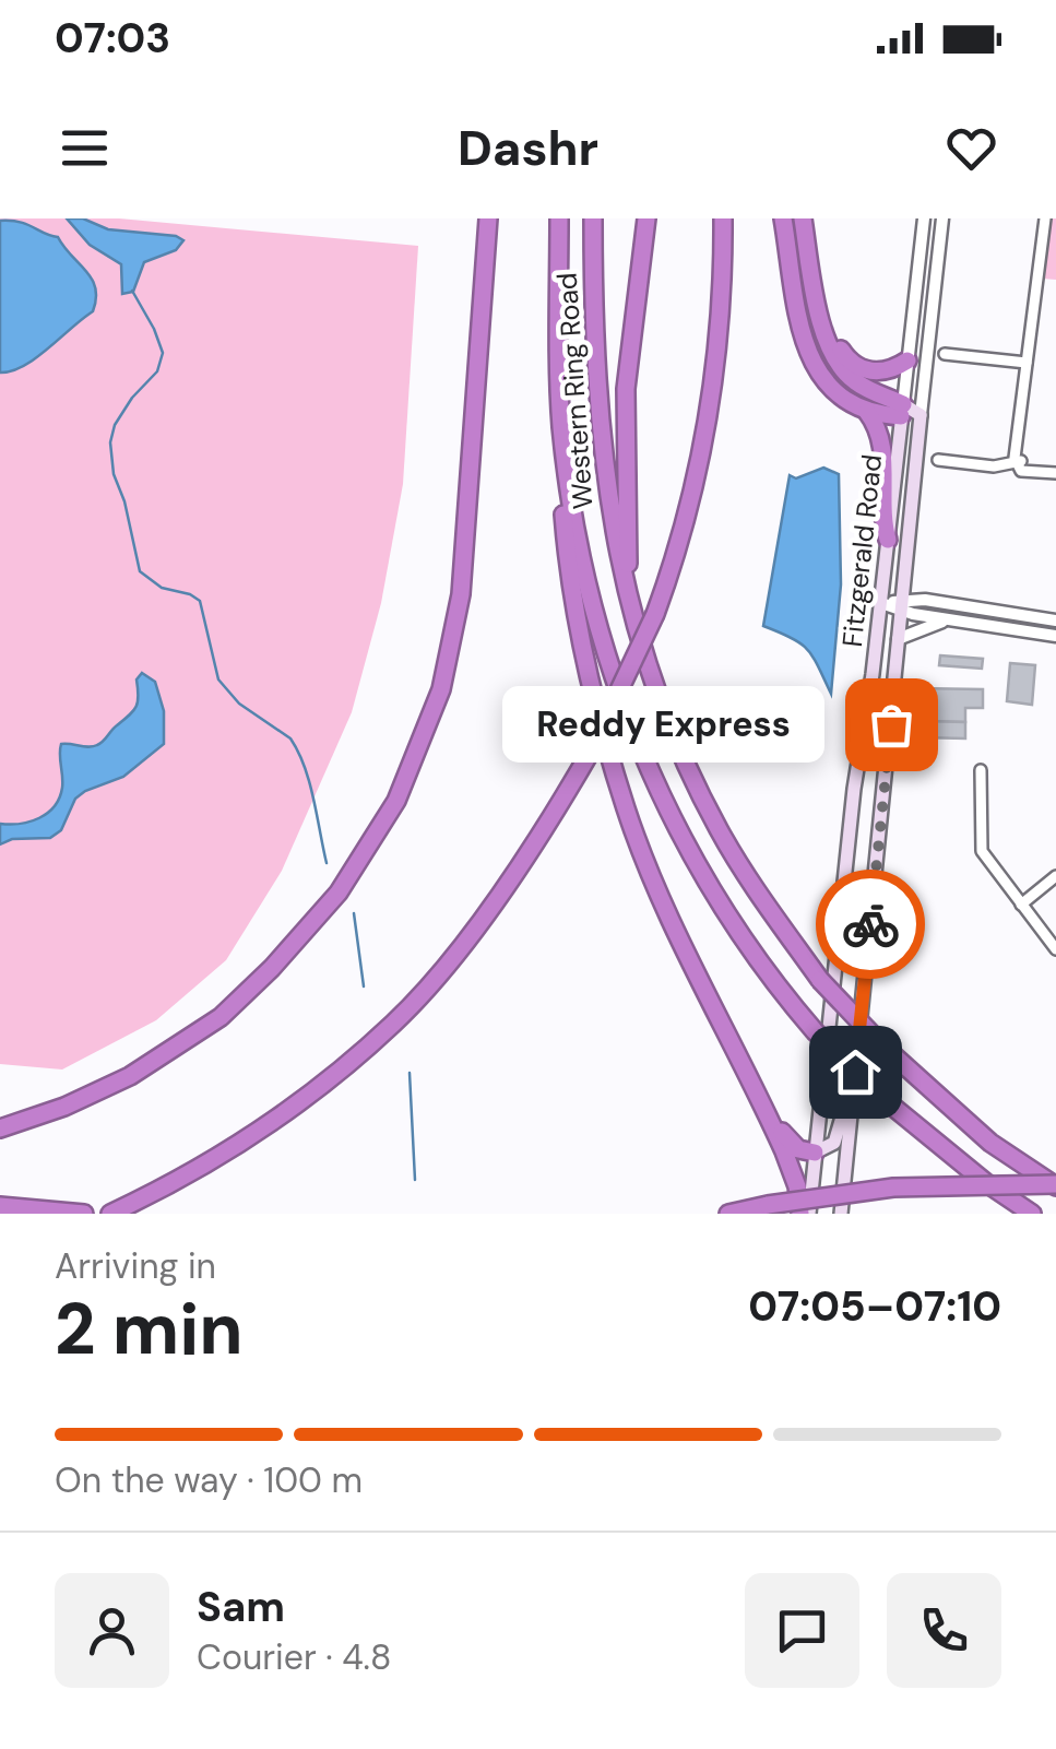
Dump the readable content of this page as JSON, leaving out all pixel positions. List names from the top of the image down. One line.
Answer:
{"streets":{"highway":["Western Ring Road"],"main road":["Fitzgerald Road"]},"places":["Reddy Express"],"page":{"status":"07:03","header":"Dashr","bubble":"Reddy Express","heading":["2 min","Arriving in","07:05–07:10"],"panel":["Sam","Courier · 4.8"],"bar":"On the way · 100 m"}}
